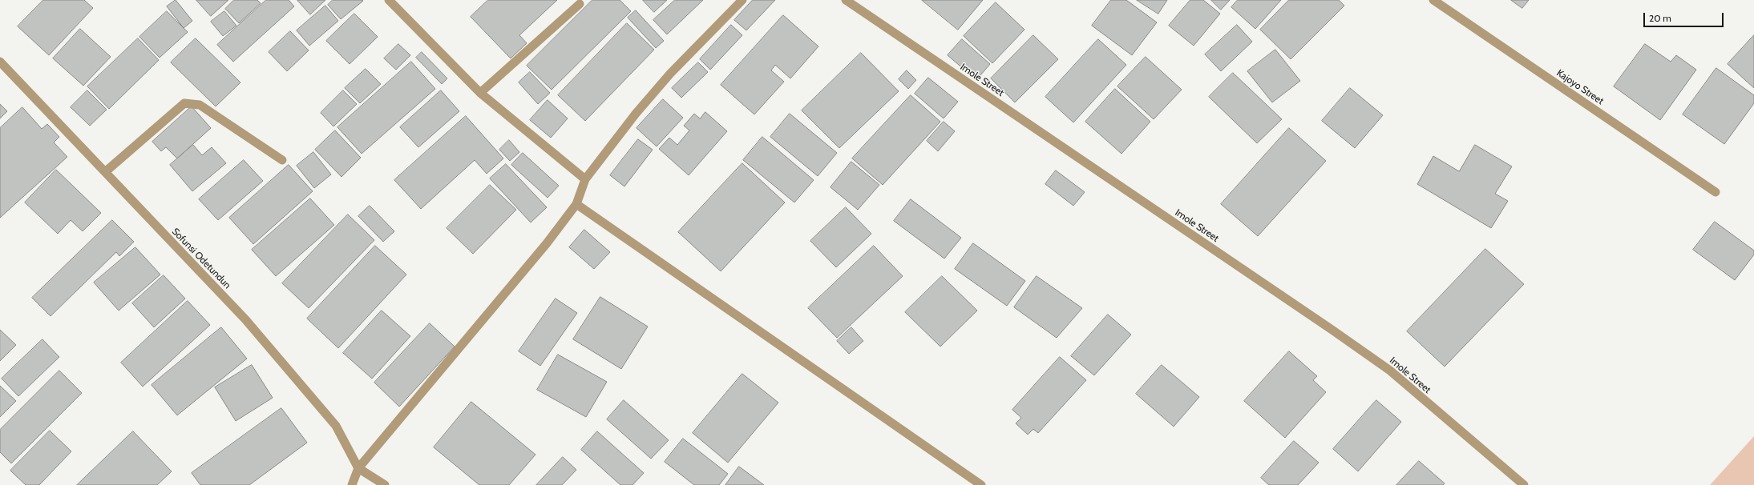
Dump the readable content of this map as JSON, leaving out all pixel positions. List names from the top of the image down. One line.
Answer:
{"streets":{"street":["Imole Street","Kajoyo Street","Sofunsi Odetundun"]},"scale_bar":"20 m"}
